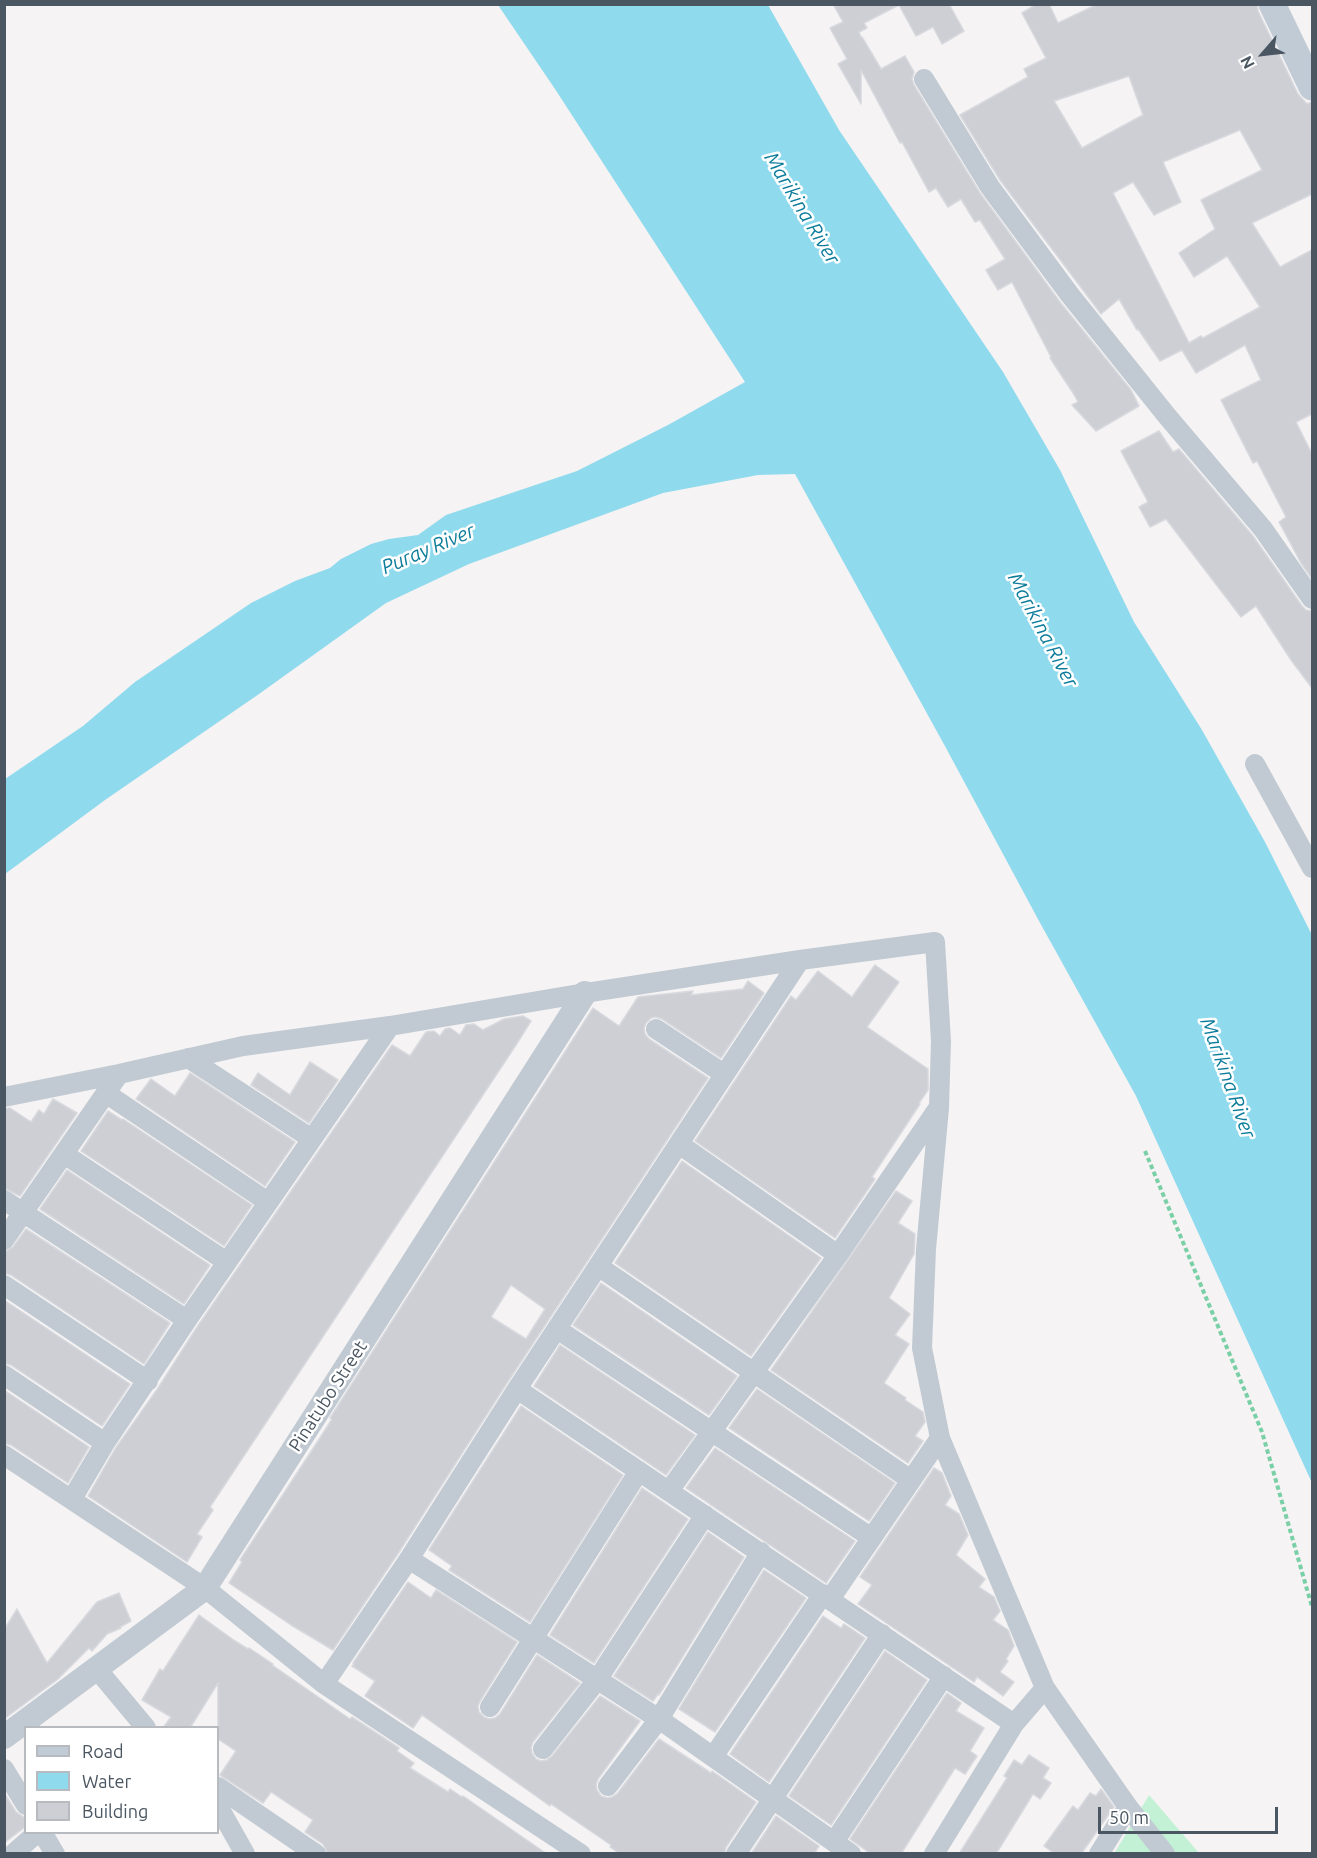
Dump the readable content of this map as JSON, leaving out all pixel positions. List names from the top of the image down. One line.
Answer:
{"streets":{"street":["Pinatubo Street"]},"water":["Marikina River","Puray River"],"legend":["Road","Water","Building"],"scale_bar":"50 m","north":"bottom left"}
